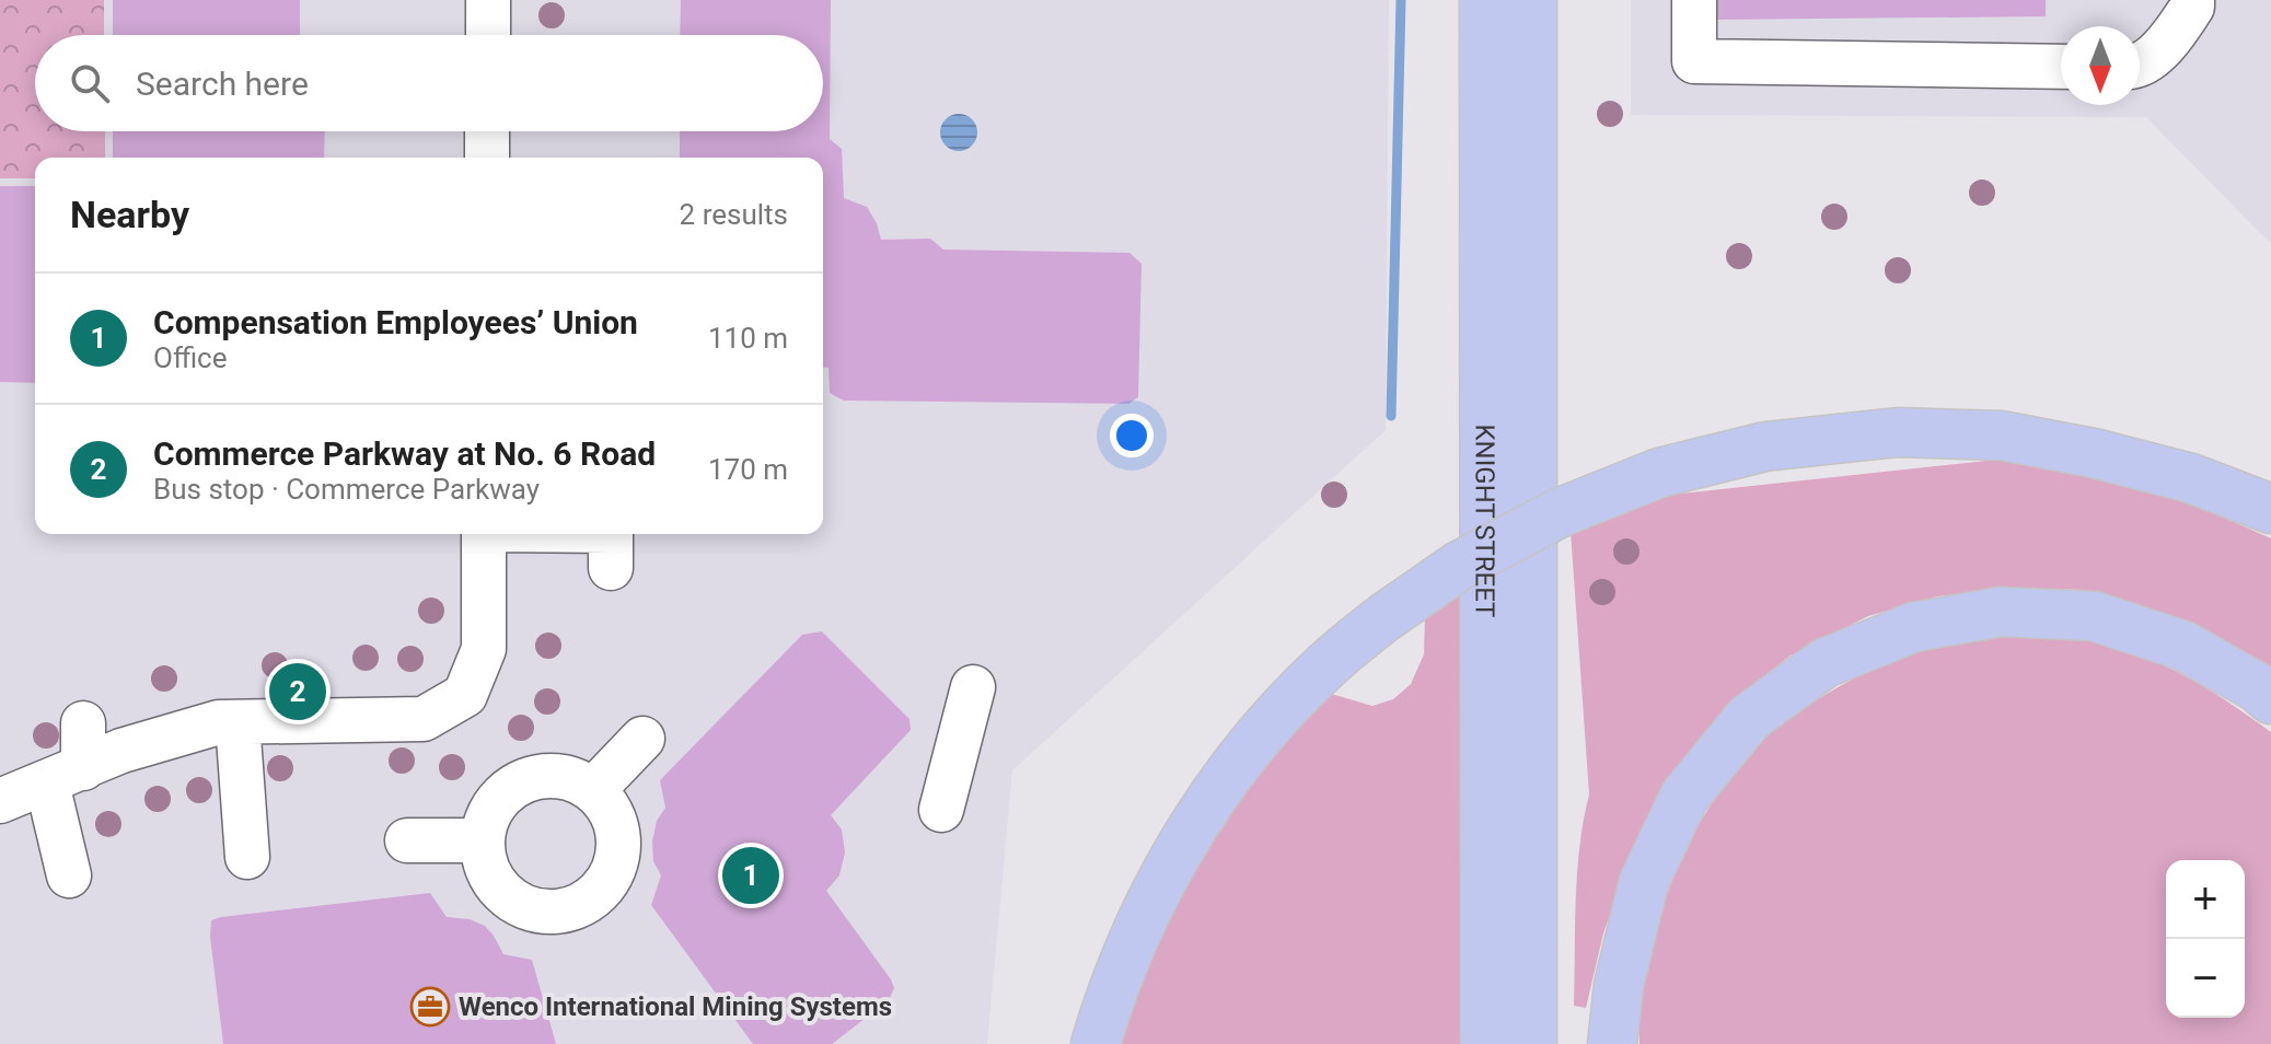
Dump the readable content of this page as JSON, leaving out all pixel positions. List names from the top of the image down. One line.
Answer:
{"streets":{"highway":["KNIGHT STREET"]},"places":{"office":["Wenco International Mining Systems"]},"north":"bottom","page":{"search":"Search here","heading":["Nearby","2 results"],"list":[{"mark":"1","name":"Compensation Employees’ Union","note":"Office","value":"110 m"},{"mark":"2","name":"Commerce Parkway at No. 6 Road","note":"Bus stop · Commerce Parkway","value":"170 m"}],"pins":["2","1"],"map_buttons":["+","−"]}}
